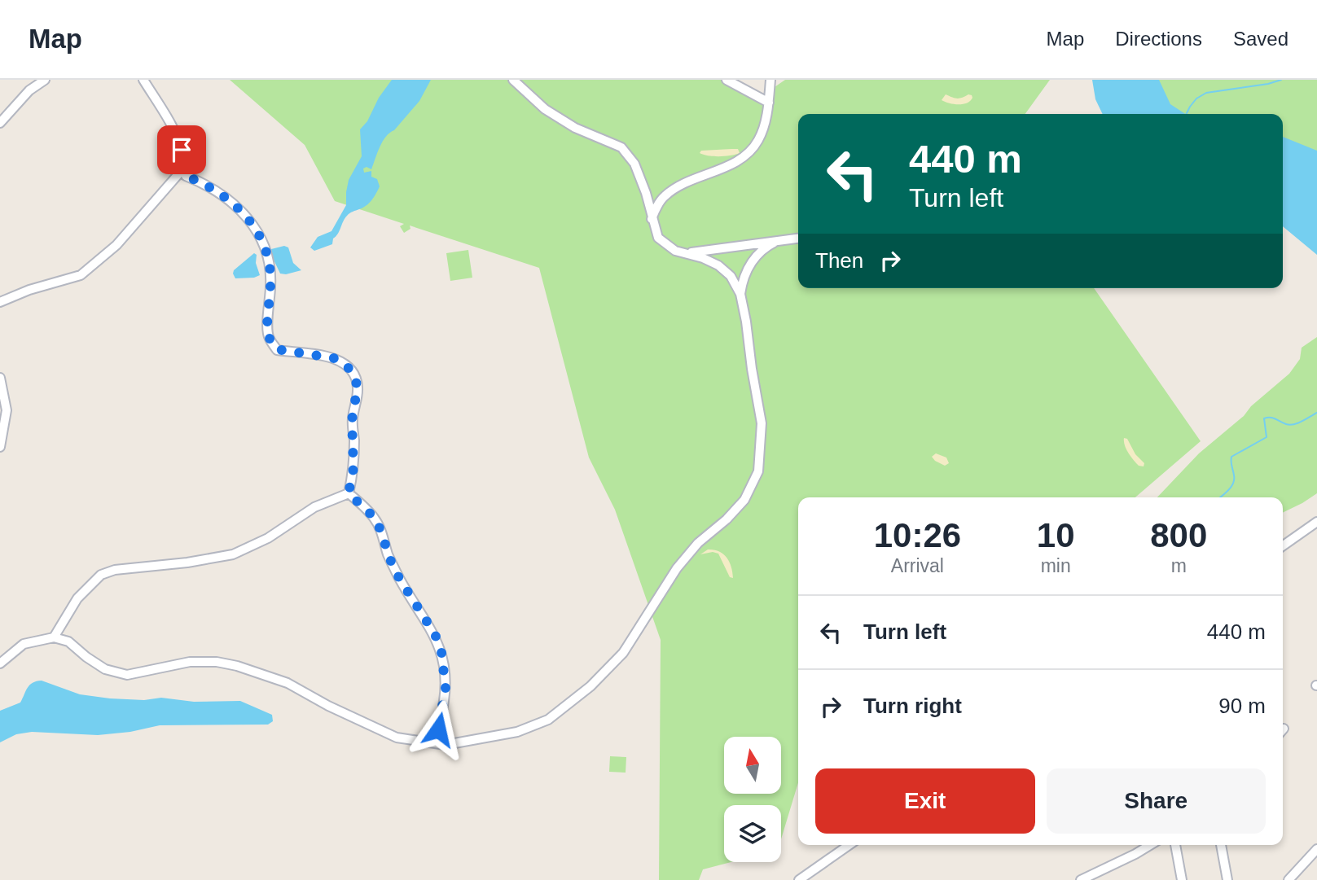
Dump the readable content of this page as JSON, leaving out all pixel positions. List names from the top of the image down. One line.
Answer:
{"north":"top","page":{"header":"Map","nav":["Map","Directions","Saved"],"turn":["440 m","Turn left"],"then":"Then","eta":["10:26","Arrival","10","min","800","m"],"list":[{"name":"Turn left","value":"440 m"},{"name":"Turn right","value":"90 m"}],"buttons":["Exit","Share"]}}
